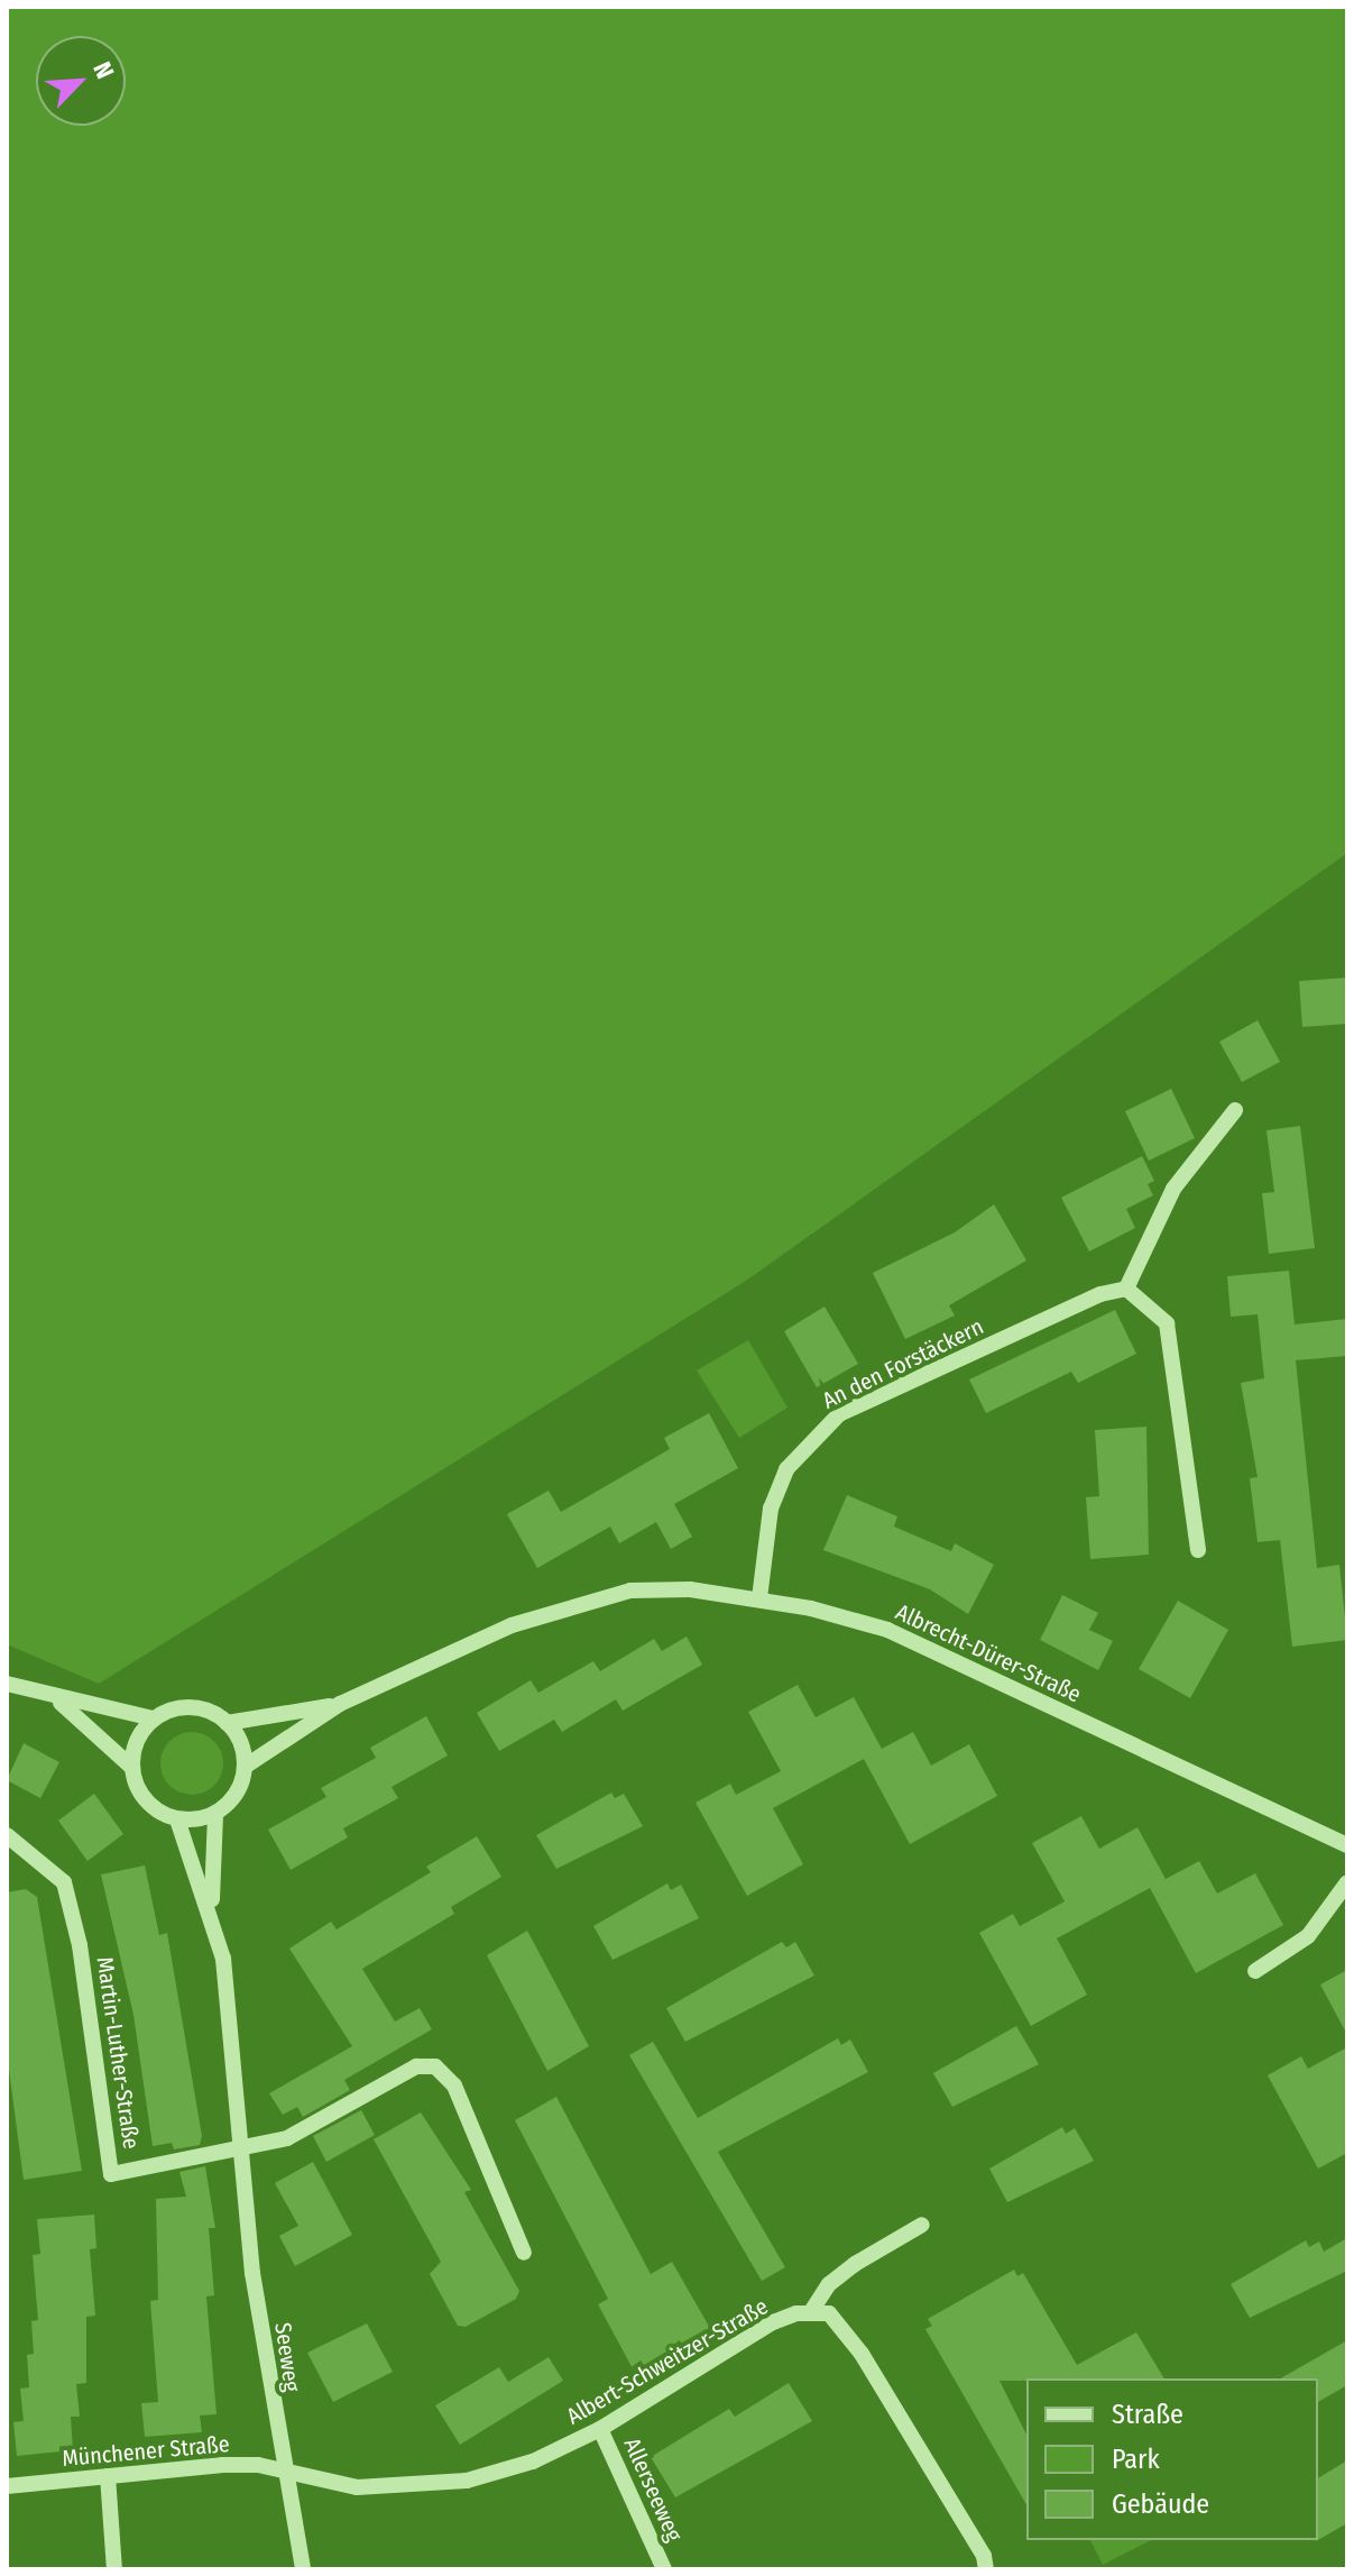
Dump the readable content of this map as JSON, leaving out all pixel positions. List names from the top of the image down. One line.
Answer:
{"streets":{"street":["An den Forstäckern","Albrecht-Dürer-Straße","Martin-Luther-Straße","Seeweg","Albert-Schweitzer-Straße","Münchener Straße","Allerseeweg"]},"crossings":[["An den Forstäckern","Albrecht-Dürer-Straße"],["Albrecht-Dürer-Straße","Seeweg"],["Martin-Luther-Straße","Seeweg"],["Seeweg","Albert-Schweitzer-Straße"],["Seeweg","Münchener Straße"],["Albert-Schweitzer-Straße","Münchener Straße"],["Albert-Schweitzer-Straße","Allerseeweg"]],"legend":["Straße","Park","Gebäude"],"north":"top right"}
